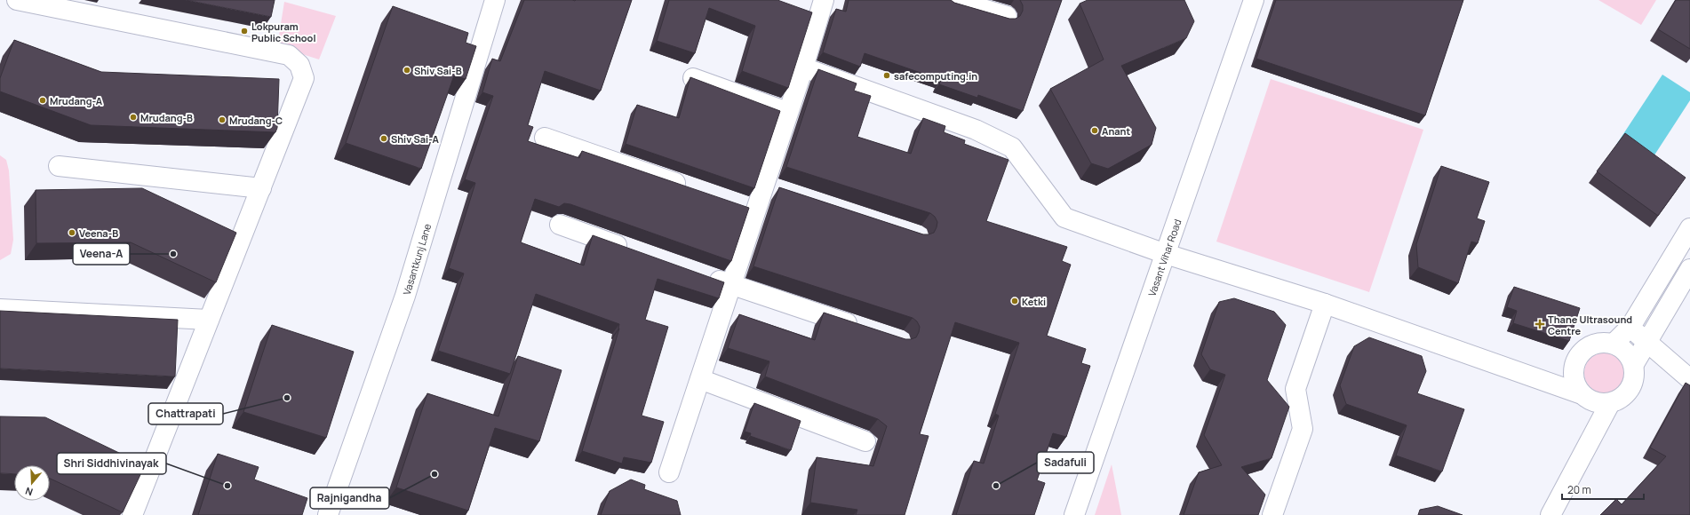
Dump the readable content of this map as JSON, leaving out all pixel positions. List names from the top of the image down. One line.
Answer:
{"streets":{"street":["Vasant Vihar Road","Vasantkunj Lane"]},"places":{"other":["Lokpuram Public School","Shiv Sai-B","safecomputing.in","Mrudang-A","Mrudang-B","Mrudang-C","Anant","Shiv Sai-A","Veena-B","Veena-A","Ketki","Chattrapati","Rajnigandha","Shri Siddhivinayak","Sadafuli"],"health":["Thane Ultrasound Centre"]},"scale_bar":"20 m","north":"bottom"}
